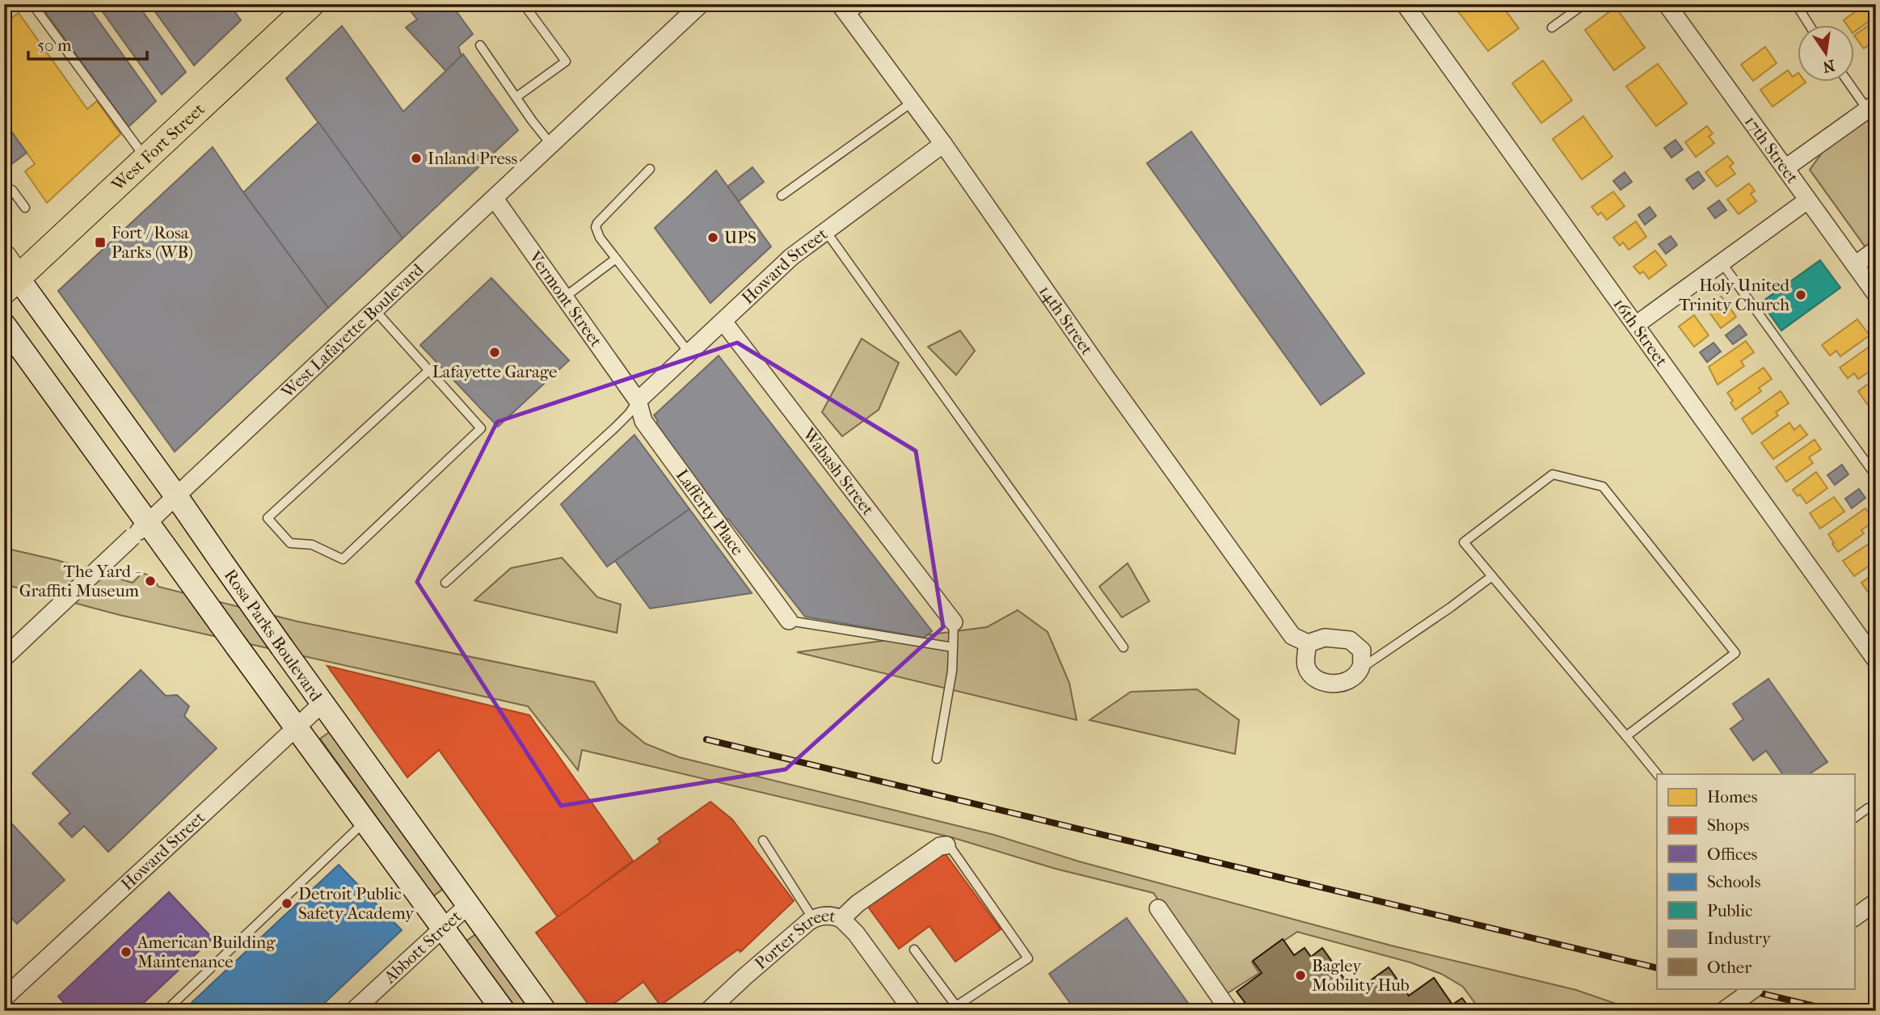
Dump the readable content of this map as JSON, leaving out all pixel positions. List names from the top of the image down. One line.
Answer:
{"streets":{"main road":["West Fort Street","Rosa Parks Boulevard"],"street":["17th Street","Howard Street","Vermont Street","14th Street","West Lafayette Boulevard","16th Street","Wabash Street","Lafferty Place","Porter Street","Abbott Street"]},"crossings":[["West Fort Street","Rosa Parks Boulevard"],["Howard Street","Vermont Street"],["Howard Street","14th Street"],["Howard Street","Wabash Street"],["Howard Street","Lafferty Place"],["Howard Street","Rosa Parks Boulevard"],["Vermont Street","West Lafayette Boulevard"],["Vermont Street","Lafferty Place"],["West Lafayette Boulevard","Rosa Parks Boulevard"],["Rosa Parks Boulevard","Abbott Street"]],"places":{"other":["Inland Press","UPS","Holy United Trinity Church","Lafayette Garage","The Yard - Graffiti Museum","Detroit Public Safety Academy","American Building Maintenance","Bagley Mobility Hub"],"transit":["Fort / Rosa Parks (WB)"]},"legend":["Homes","Shops","Offices","Schools","Public","Industry","Other"],"scale_bar":"50 m","north":"bottom"}
